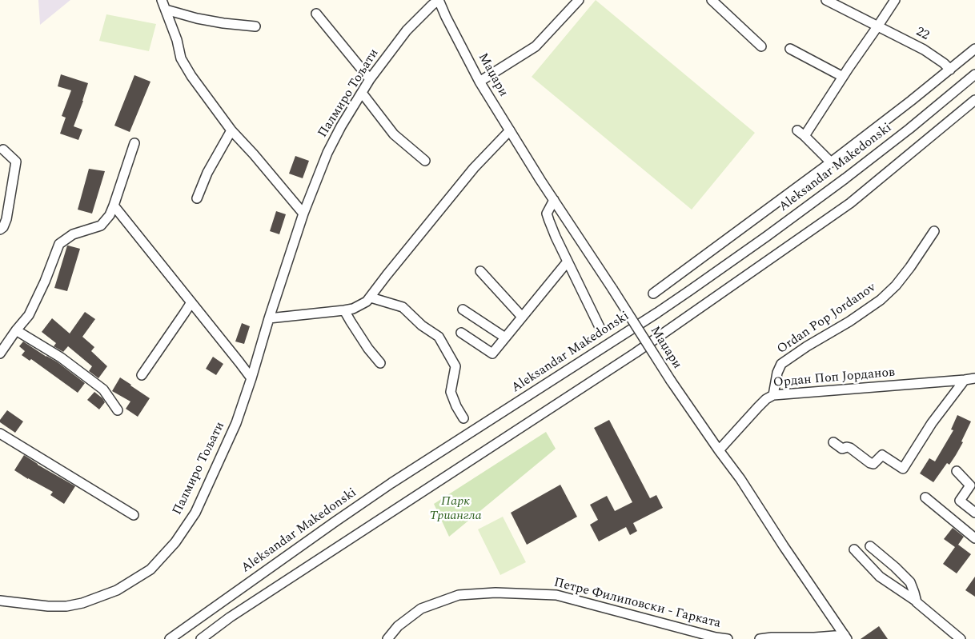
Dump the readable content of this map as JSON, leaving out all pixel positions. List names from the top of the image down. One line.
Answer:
{"streets":{"street":["22","Маџари","Палмиро Тољати","Aleksandar Makedonski","Ordan Pop Jordanov","Ордан Поп Јорданов","Петре Филиповски - Гарката"]},"crossings":[["Маџари","Палмиро Тољати"],["Маџари","Ордан Поп Јорданов"],["Ordan Pop Jordanov","Ордан Поп Јорданов"]],"parks":["Парк Триангла"]}
